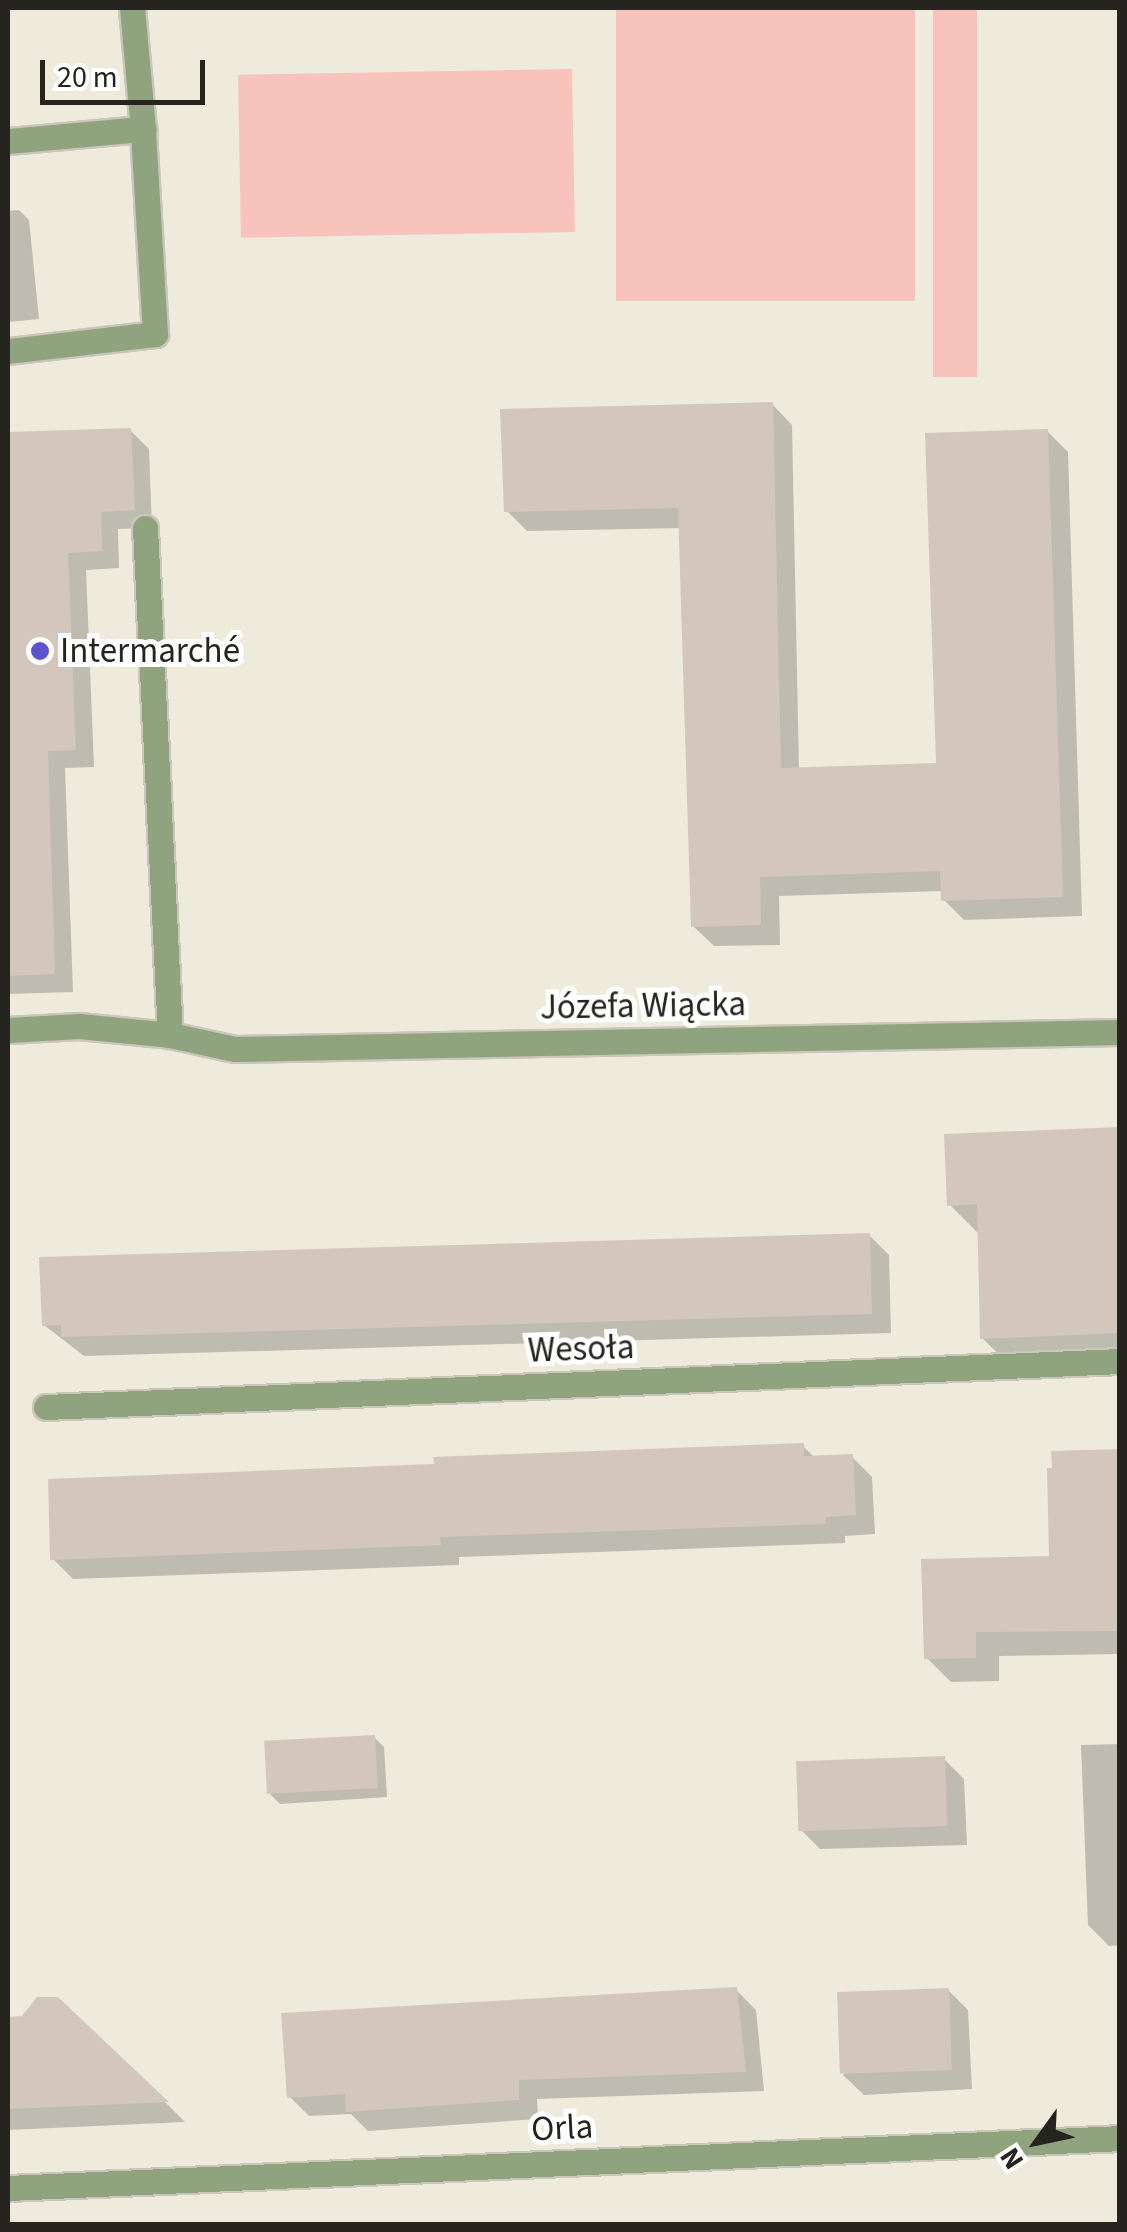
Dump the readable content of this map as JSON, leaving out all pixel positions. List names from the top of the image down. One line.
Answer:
{"streets":{"street":["Józefa Wiącka","Wesoła","Orla"]},"places":["Intermarché"],"scale_bar":"20 m","north":"bottom left"}
